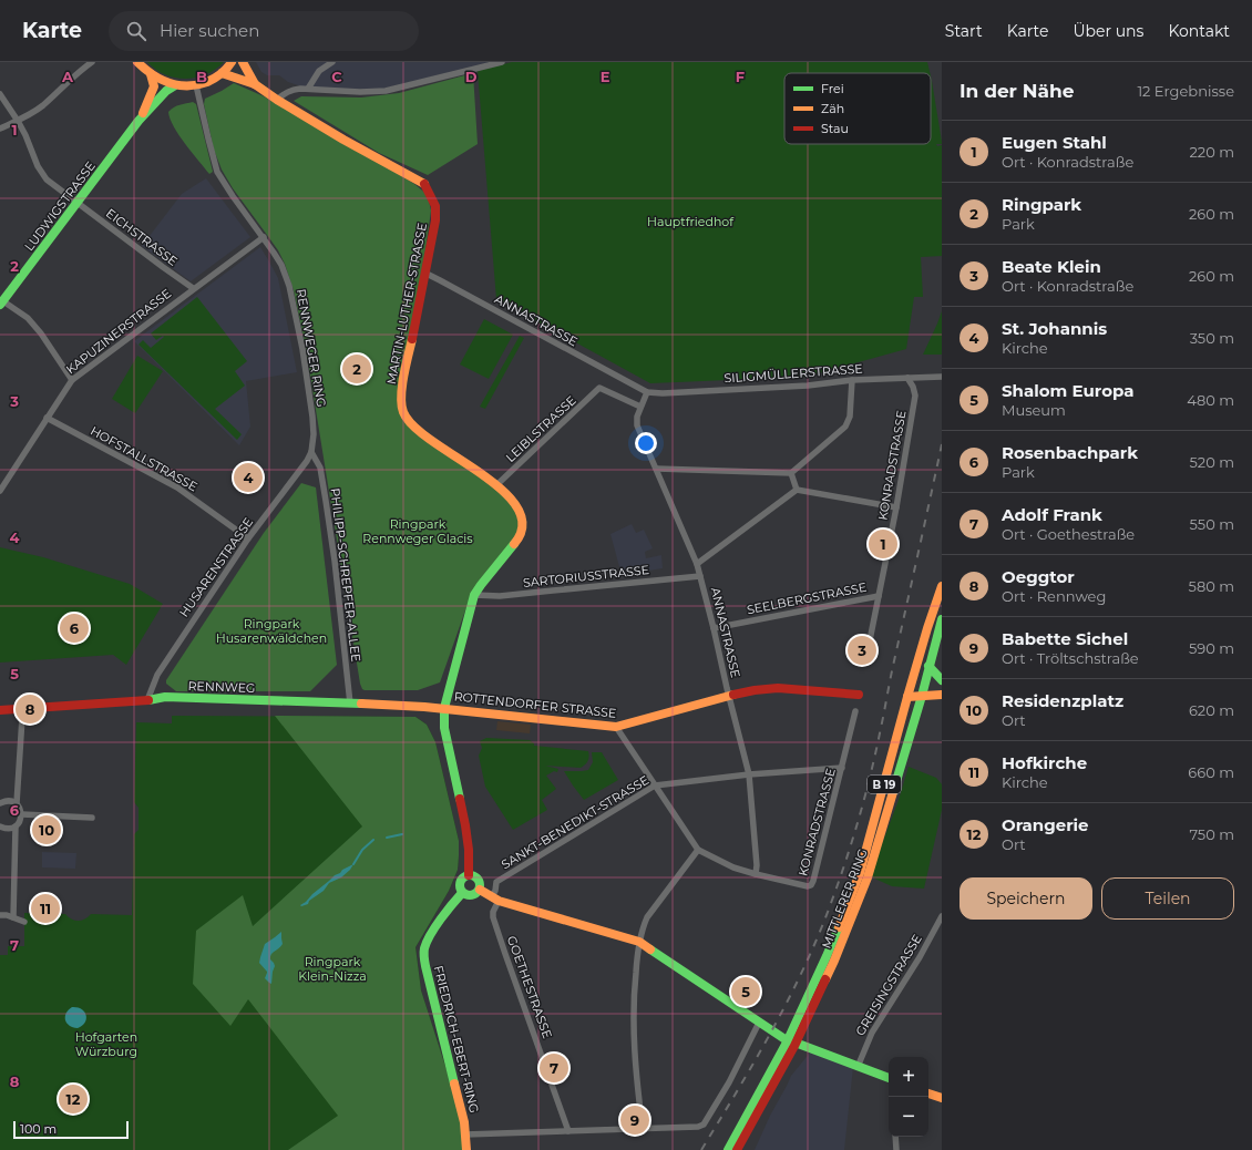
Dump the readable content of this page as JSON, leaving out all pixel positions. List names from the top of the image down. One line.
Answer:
{"streets":{"main road":["LUDWIGSTRASSE","MARTIN-LUTHER-STRASSE","RENNWEG","ROTTENDORFER STRASSE","B 19","MITTLERER RING","FRIEDRICH-EBERT-RING"],"street":["EICHSTRASSE","ANNASTRASSE","KAPUZINERSTRASSE","RENNWEGER RING","SILIGMÜLLERSTRASSE","LEIBLSTRASSE","HOFSTALLSTRASSE","KONRADSTRASSE","HUSARENSTRASSE","PHILIPP-SCHREPFER-ALLEE","SARTORIUSSTRASSE","SEELBERGSTRASSE","SANKT-BENEDIKT-STRASSE","GREISINGSTRASSE","GOETHESTRASSE"]},"crossings":[["LUDWIGSTRASSE","EICHSTRASSE"],["EICHSTRASSE","KAPUZINERSTRASSE"],["MARTIN-LUTHER-STRASSE","ANNASTRASSE"],["MARTIN-LUTHER-STRASSE","LEIBLSTRASSE"],["MARTIN-LUTHER-STRASSE","SARTORIUSSTRASSE"],["MARTIN-LUTHER-STRASSE","RENNWEG"],["MARTIN-LUTHER-STRASSE","ROTTENDORFER STRASSE"],["MARTIN-LUTHER-STRASSE","FRIEDRICH-EBERT-RING"],["ANNASTRASSE","SILIGMÜLLERSTRASSE"],["ANNASTRASSE","LEIBLSTRASSE"],["ANNASTRASSE","KONRADSTRASSE"],["ANNASTRASSE","SARTORIUSSTRASSE"],["ANNASTRASSE","SEELBERGSTRASSE"],["ANNASTRASSE","ROTTENDORFER STRASSE"],["ANNASTRASSE","SANKT-BENEDIKT-STRASSE"],["KAPUZINERSTRASSE","RENNWEGER RING"],["KAPUZINERSTRASSE","HOFSTALLSTRASSE"],["RENNWEGER RING","HUSARENSTRASSE"],["RENNWEGER RING","PHILIPP-SCHREPFER-ALLEE"],["SILIGMÜLLERSTRASSE","KONRADSTRASSE"],["HOFSTALLSTRASSE","HUSARENSTRASSE"],["KONRADSTRASSE","SEELBERGSTRASSE"],["KONRADSTRASSE","SANKT-BENEDIKT-STRASSE"],["HUSARENSTRASSE","PHILIPP-SCHREPFER-ALLEE"],["HUSARENSTRASSE","RENNWEG"],["PHILIPP-SCHREPFER-ALLEE","RENNWEG"],["RENNWEG","ROTTENDORFER STRASSE"],["RENNWEG","FRIEDRICH-EBERT-RING"],["ROTTENDORFER STRASSE","FRIEDRICH-EBERT-RING"],["B 19","MITTLERER RING"],["SANKT-BENEDIKT-STRASSE","GOETHESTRASSE"]],"parks":["Hauptfriedhof","Ringpark Rennweger Glacis","Ringpark Husarenwäldchen","Ringpark Klein-Nizza","Hofgarten Würzburg"],"legend":["Frei","Zäh","Stau"],"scale_bar":"100 m","page":{"header":"Karte","search":"Hier suchen","nav":["Start","Karte","Über uns","Kontakt"],"heading":["In der Nähe","12 Ergebnisse"],"list":[{"mark":"1","name":"Eugen Stahl","note":"Ort · Konradstraße","value":"220 m"},{"mark":"2","name":"Ringpark","note":"Park","value":"260 m"},{"mark":"3","name":"Beate Klein","note":"Ort · Konradstraße","value":"260 m"},{"mark":"4","name":"St. Johannis","note":"Kirche","value":"350 m"},{"mark":"5","name":"Shalom Europa","note":"Museum","value":"480 m"},{"mark":"6","name":"Rosenbachpark","note":"Park","value":"520 m"},{"mark":"7","name":"Adolf Frank","note":"Ort · Goethestraße","value":"550 m"},{"mark":"8","name":"Oeggtor","note":"Ort · Rennweg","value":"580 m"},{"mark":"9","name":"Babette Sichel","note":"Ort · Tröltschstraße","value":"590 m"},{"mark":"10","name":"Residenzplatz","note":"Ort","value":"620 m"},{"mark":"11","name":"Hofkirche","note":"Kirche","value":"660 m"},{"mark":"12","name":"Orangerie","note":"Ort","value":"750 m"}],"pins":["2","4","1","6","3","8","10","11","5","7","12","9"],"buttons":["Speichern","Teilen"],"map_buttons":["+","−"],"scale":"100 m"},"grid":{"columns":["A","B","C","D","E","F"],"rows":["1","2","3","4","5","6","7","8"]}}
